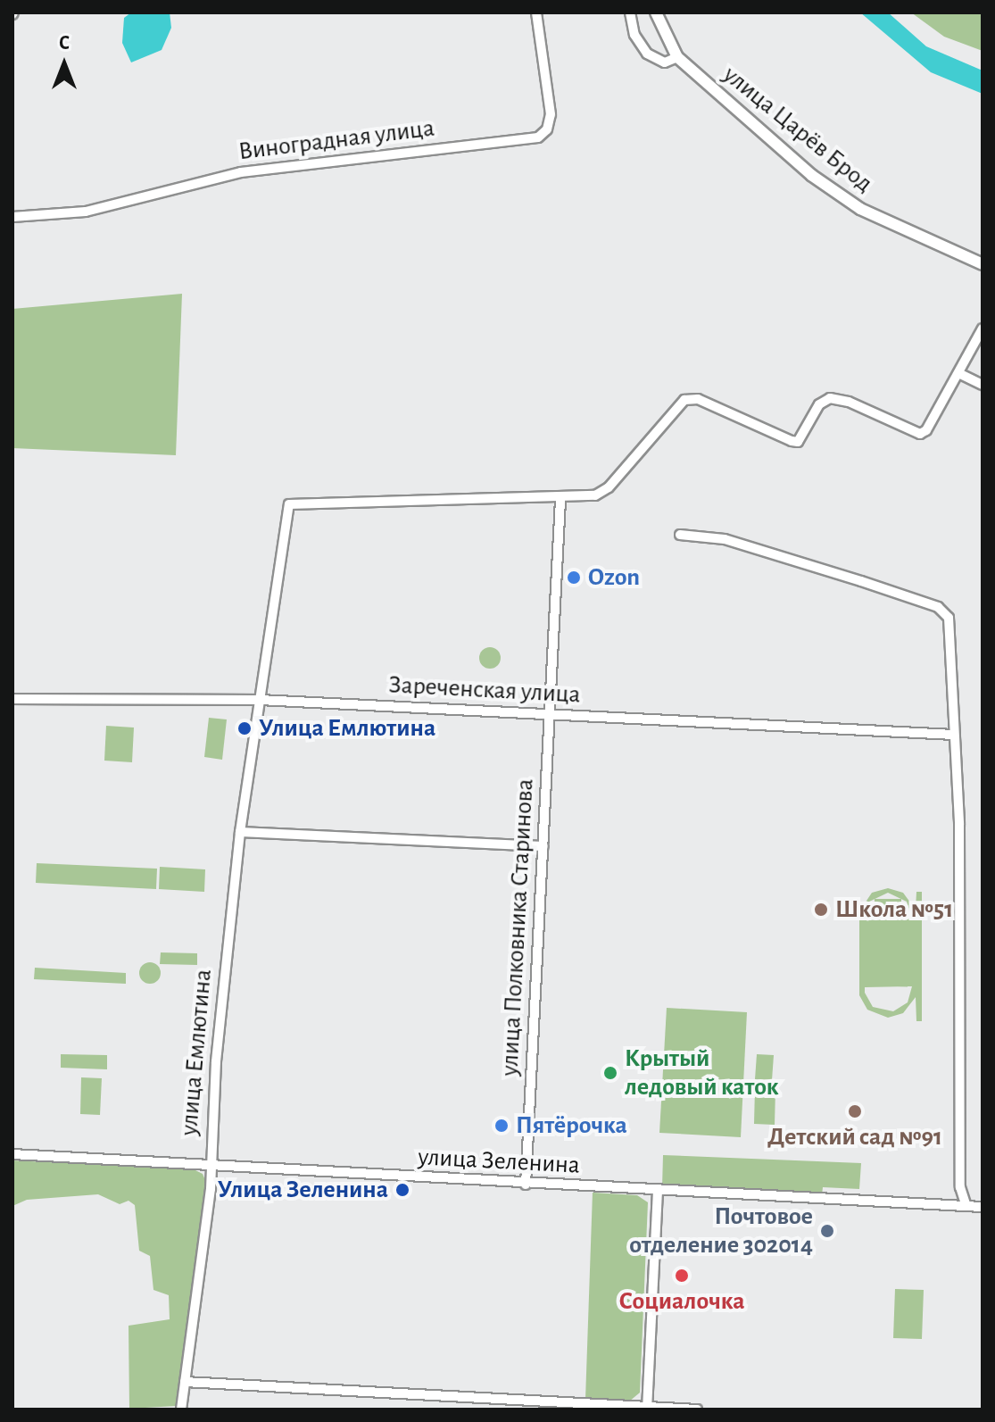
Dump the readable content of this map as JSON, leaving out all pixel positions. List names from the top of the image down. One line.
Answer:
{"streets":{"street":["улица Царёв Брод","Виноградная улица","Зареченская улица","улица Полковника Старинова","улица Емлютина","улица Зеленина"]},"crossings":[["Зареченская улица","улица Полковника Старинова"],["Зареченская улица","улица Емлютина"],["улица Полковника Старинова","улица Емлютина"],["улица Полковника Старинова","улица Зеленина"],["улица Емлютина","улица Зеленина"]],"places":["Ozon","Улица Емлютина","Школа №51","Крытый ледовый каток","Детский сад №91","Пятёрочка","Улица Зеленина","Почтовое отделение 302014","Социалочка"],"north":"top"}
